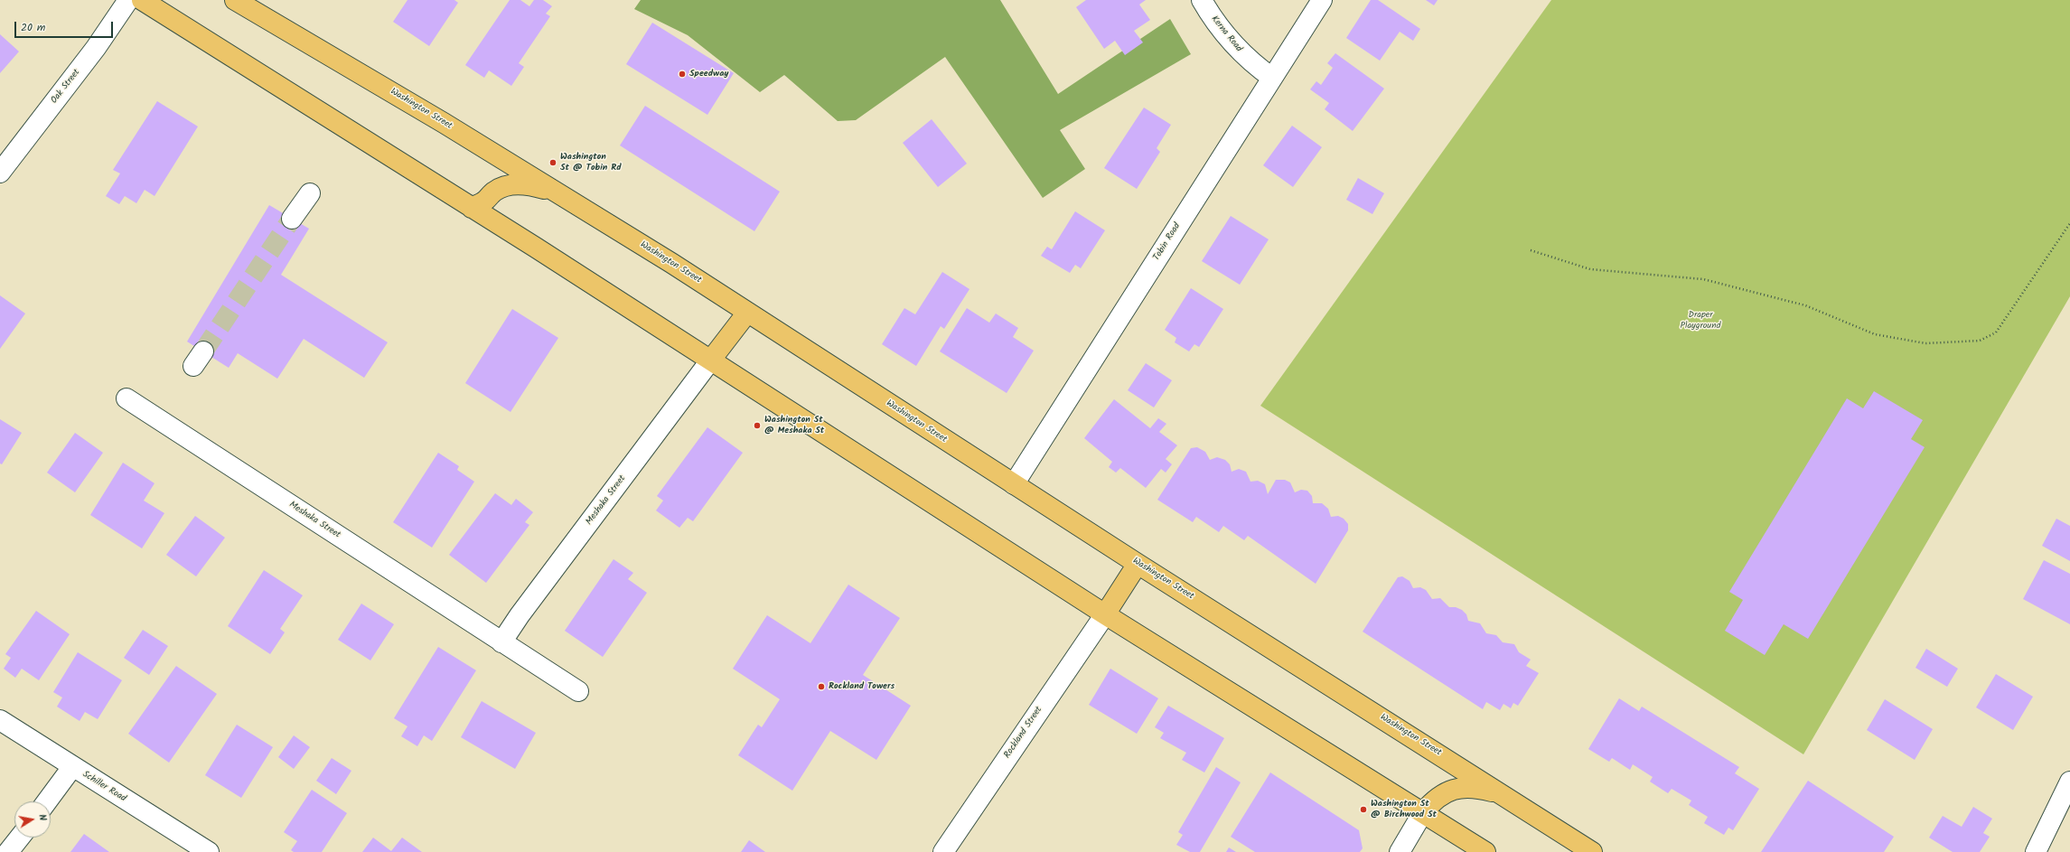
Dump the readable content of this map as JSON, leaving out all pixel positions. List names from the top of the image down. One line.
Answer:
{"streets":{"main road":["Washington Street"],"street":["Kerna Road","Oak Street","Tobin Road","Meshaka Street","Rockland Street","Schiller Road"]},"crossings":[["Kerna Road","Tobin Road"],["Washington Street","Tobin Road"]],"parks":["Draper Playground"],"places":["Speedway","Washington St @ Tobin Rd","Washington St @ Meshaka St","Rockland Towers","Washington St @ Birchwood St"],"scale_bar":"20 m","north":"right"}
